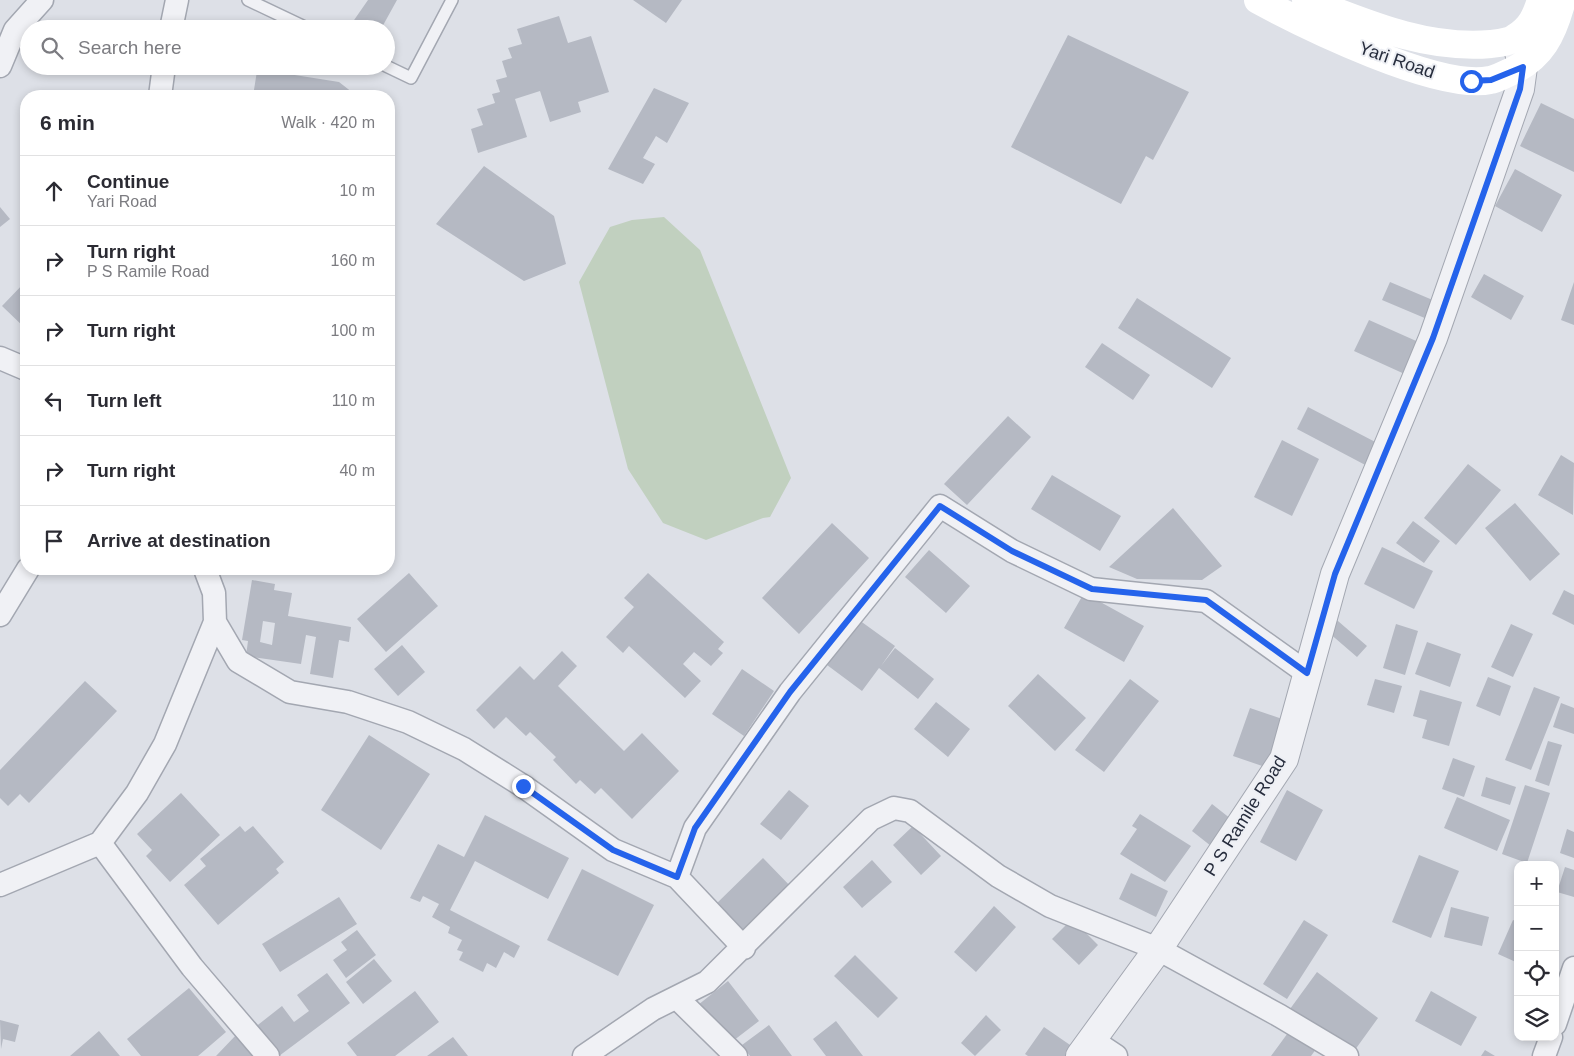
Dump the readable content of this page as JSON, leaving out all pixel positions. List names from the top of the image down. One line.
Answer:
{"streets":{"main road":["Yari Road"],"street":["P S Ramile Road"]},"crossings":[["Yari Road","P S Ramile Road"]],"page":{"search":"Search here","heading":["6 min","Walk · 420 m"],"list":[["Continue","Yari Road","10 m"],["Turn right","P S Ramile Road","160 m"],["Turn right","100 m"],["Turn left","110 m"],["Turn right","40 m"],"Arrive at destination"],"map_buttons":["+","−"]}}
